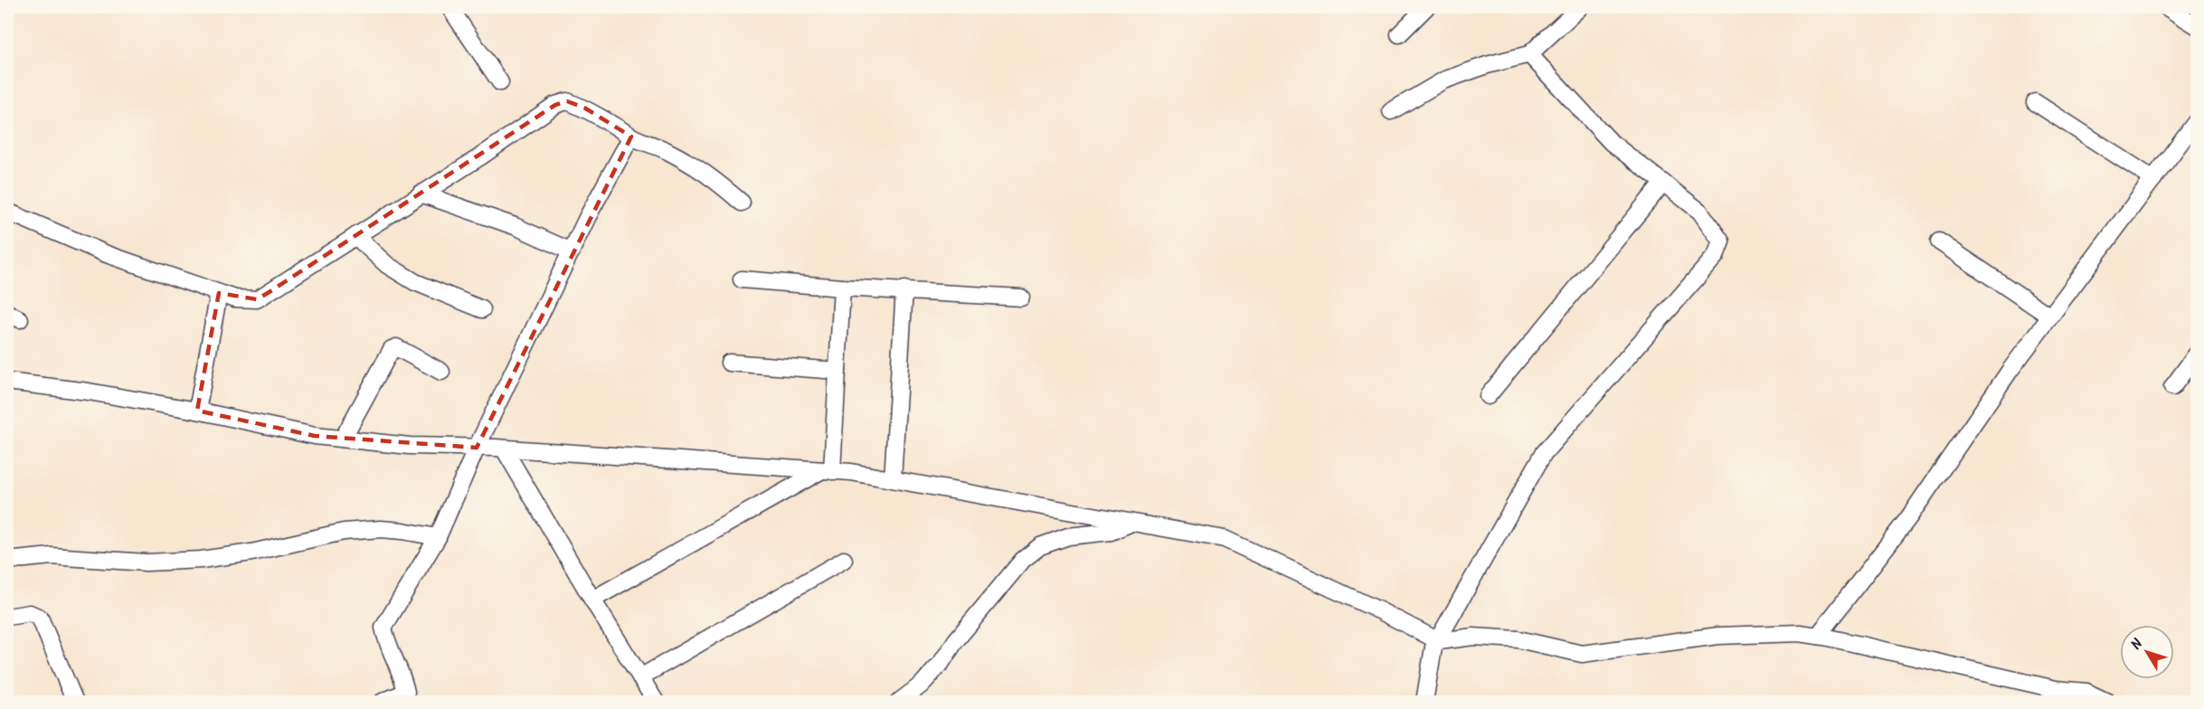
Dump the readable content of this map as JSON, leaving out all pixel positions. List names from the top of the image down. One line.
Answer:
{"north":"top left"}
